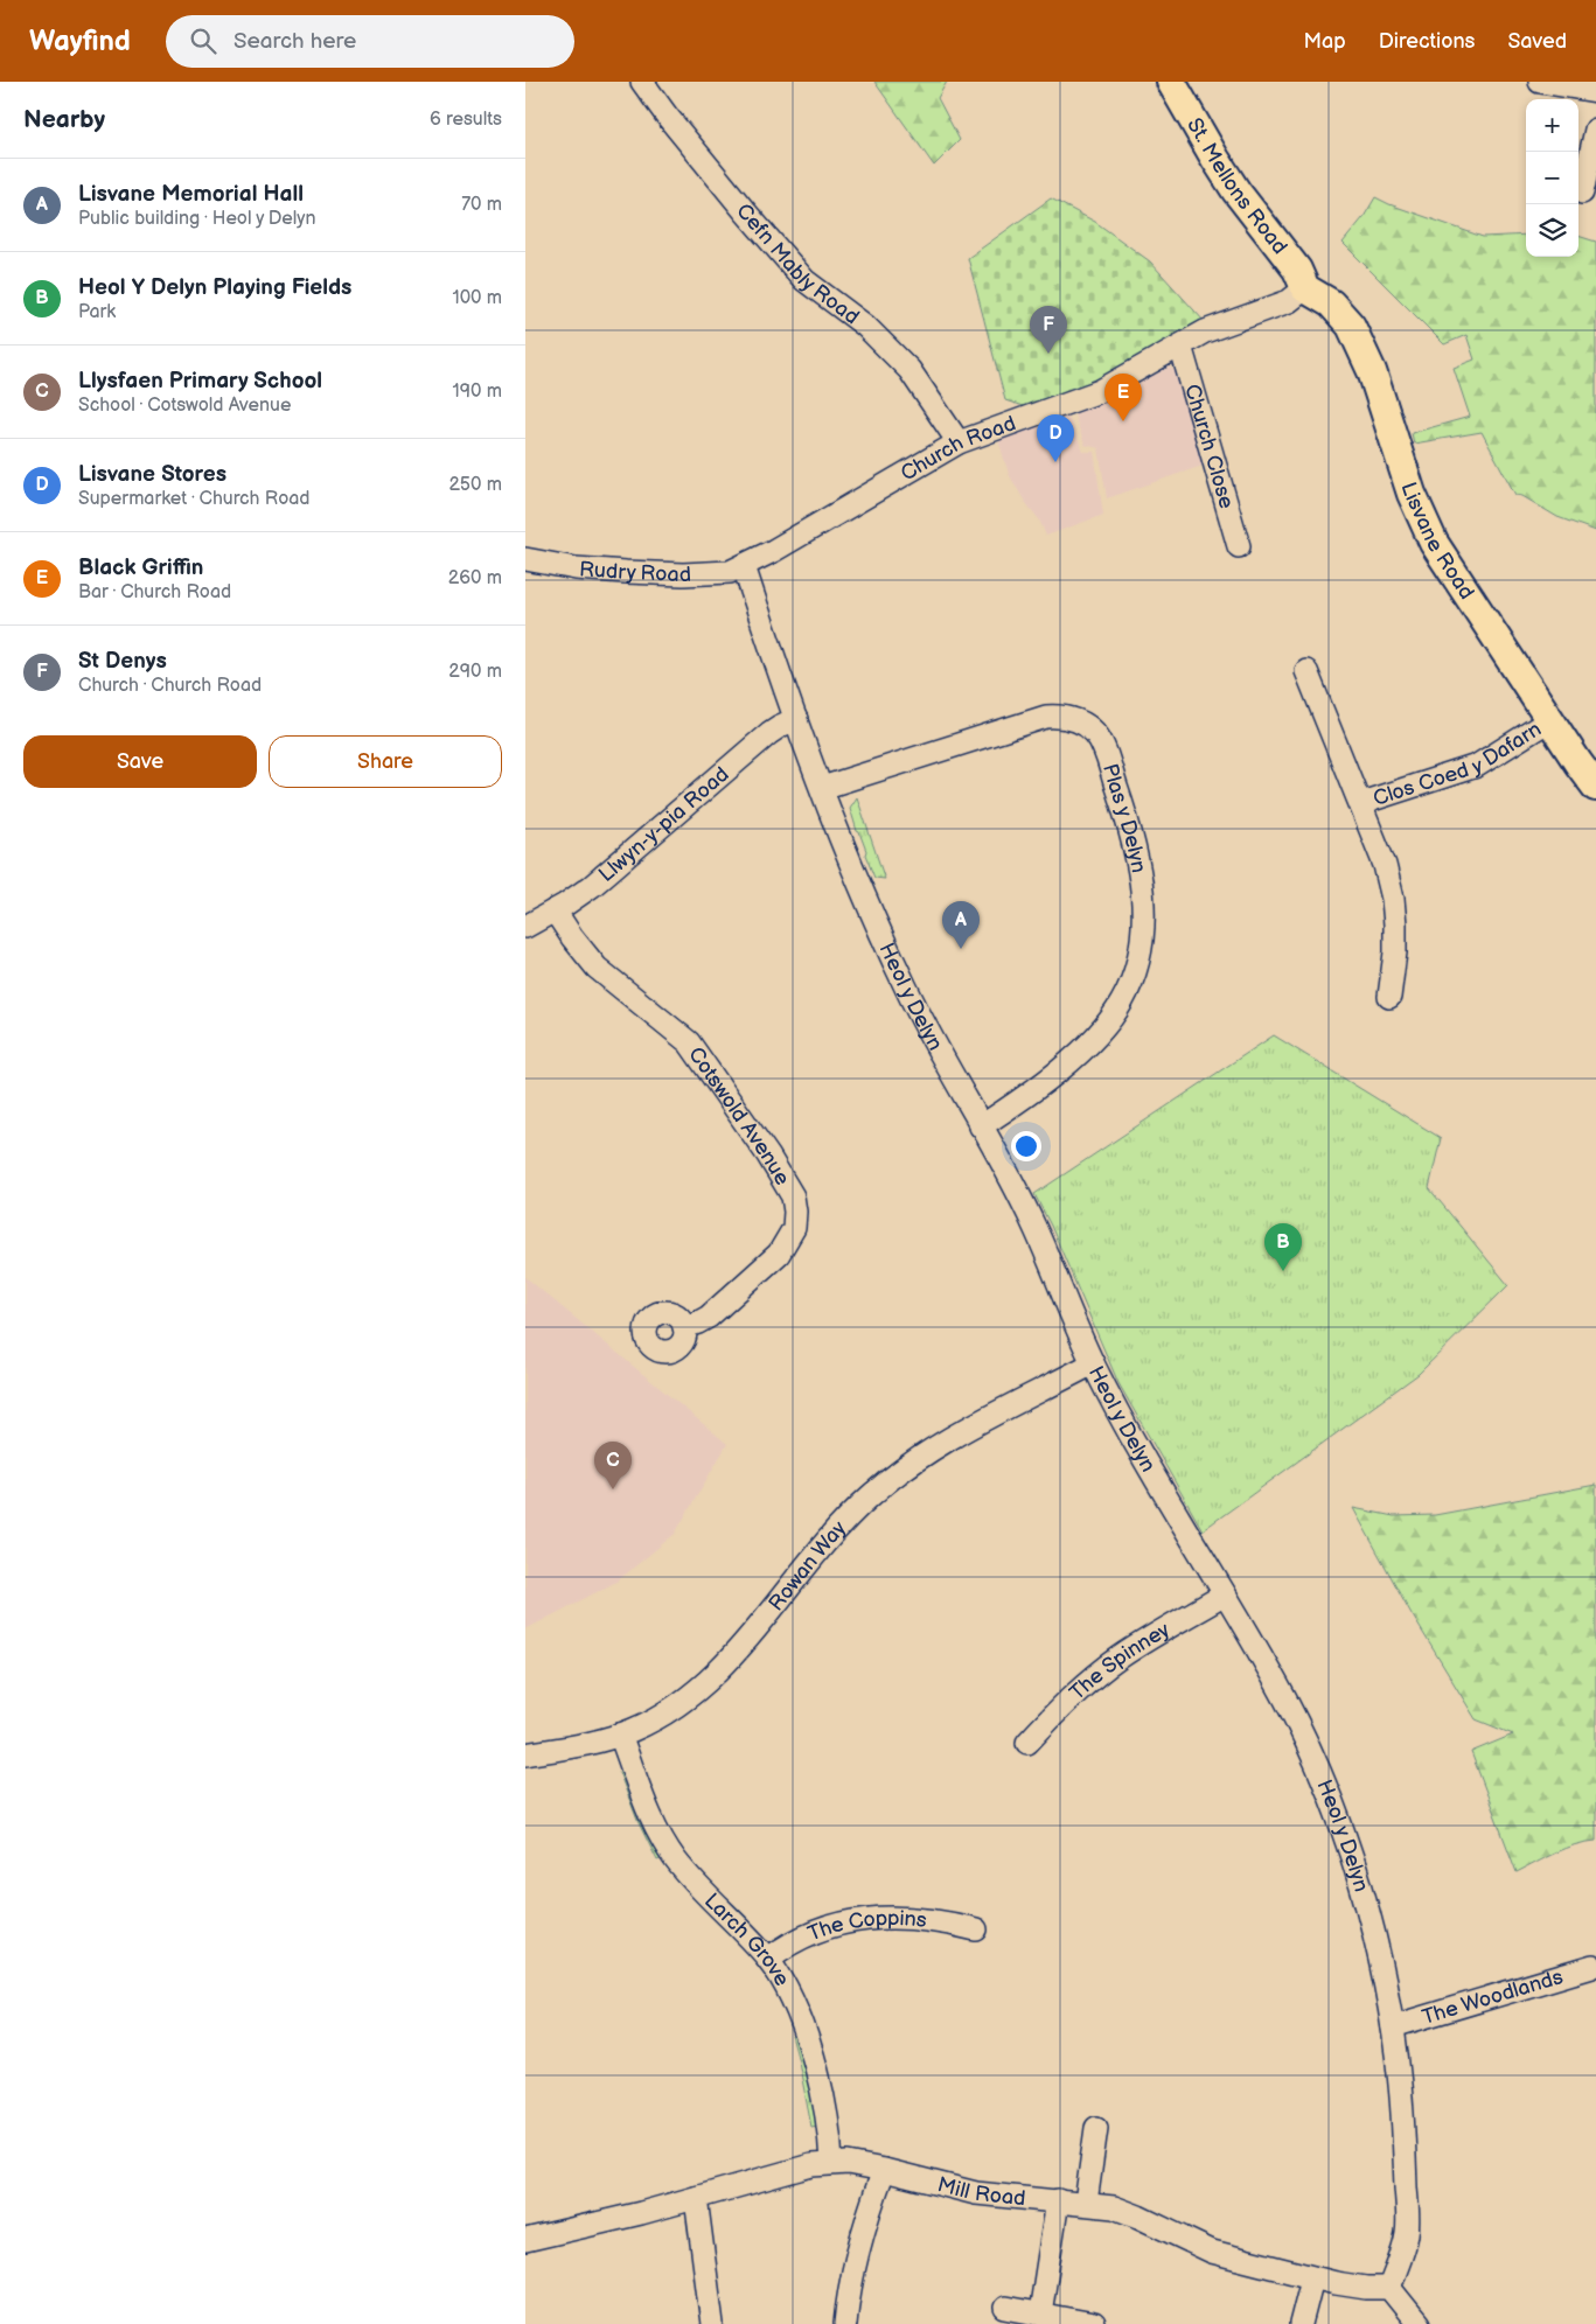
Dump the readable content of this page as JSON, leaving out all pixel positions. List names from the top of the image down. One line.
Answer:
{"streets":{"main road":["St. Mellons Road","Lisvane Road"],"street":["Cefn Mably Road","Church Close","Church Road","Rudry Road","Clos Coed y Dafarn","Plas y Delyn","Llwyn-y-pia Road","Heol y Delyn","Cotswold Avenue","Rowan Way","The Spinney","The Coppins","Larch Grove","The Woodlands","Mill Road"]},"crossings":[["St. Mellons Road","Church Road"],["St. Mellons Road","Lisvane Road"],["Cefn Mably Road","Church Road"],["Church Close","Church Road"],["Church Road","Lisvane Road"],["Church Road","Rudry Road"],["Church Road","Heol y Delyn"],["Lisvane Road","Clos Coed y Dafarn"],["Rudry Road","Heol y Delyn"],["Plas y Delyn","Heol y Delyn"],["Llwyn-y-pia Road","Heol y Delyn"],["Llwyn-y-pia Road","Cotswold Avenue"],["Heol y Delyn","Rowan Way"],["Heol y Delyn","The Spinney"],["Heol y Delyn","The Woodlands"],["Heol y Delyn","Mill Road"],["Rowan Way","Larch Grove"],["The Coppins","Larch Grove"],["Larch Grove","Mill Road"]],"page":{"header":"Wayfind","search":"Search here","nav":["Map","Directions","Saved"],"heading":["Nearby","6 results"],"map_buttons":["+","−"],"list":[{"mark":"A","name":"Lisvane Memorial Hall","note":"Public building · Heol y Delyn","value":"70 m"},{"mark":"B","name":"Heol Y Delyn Playing Fields","note":"Park","value":"100 m"},{"mark":"C","name":"Llysfaen Primary School","note":"School · Cotswold Avenue","value":"190 m"},{"mark":"D","name":"Lisvane Stores","note":"Supermarket · Church Road","value":"250 m"},{"mark":"E","name":"Black Griffin","note":"Bar · Church Road","value":"260 m"},{"mark":"F","name":"St Denys","note":"Church · Church Road","value":"290 m"}],"pins":["F","E","D","A","B","C"],"buttons":["Save","Share"]}}
